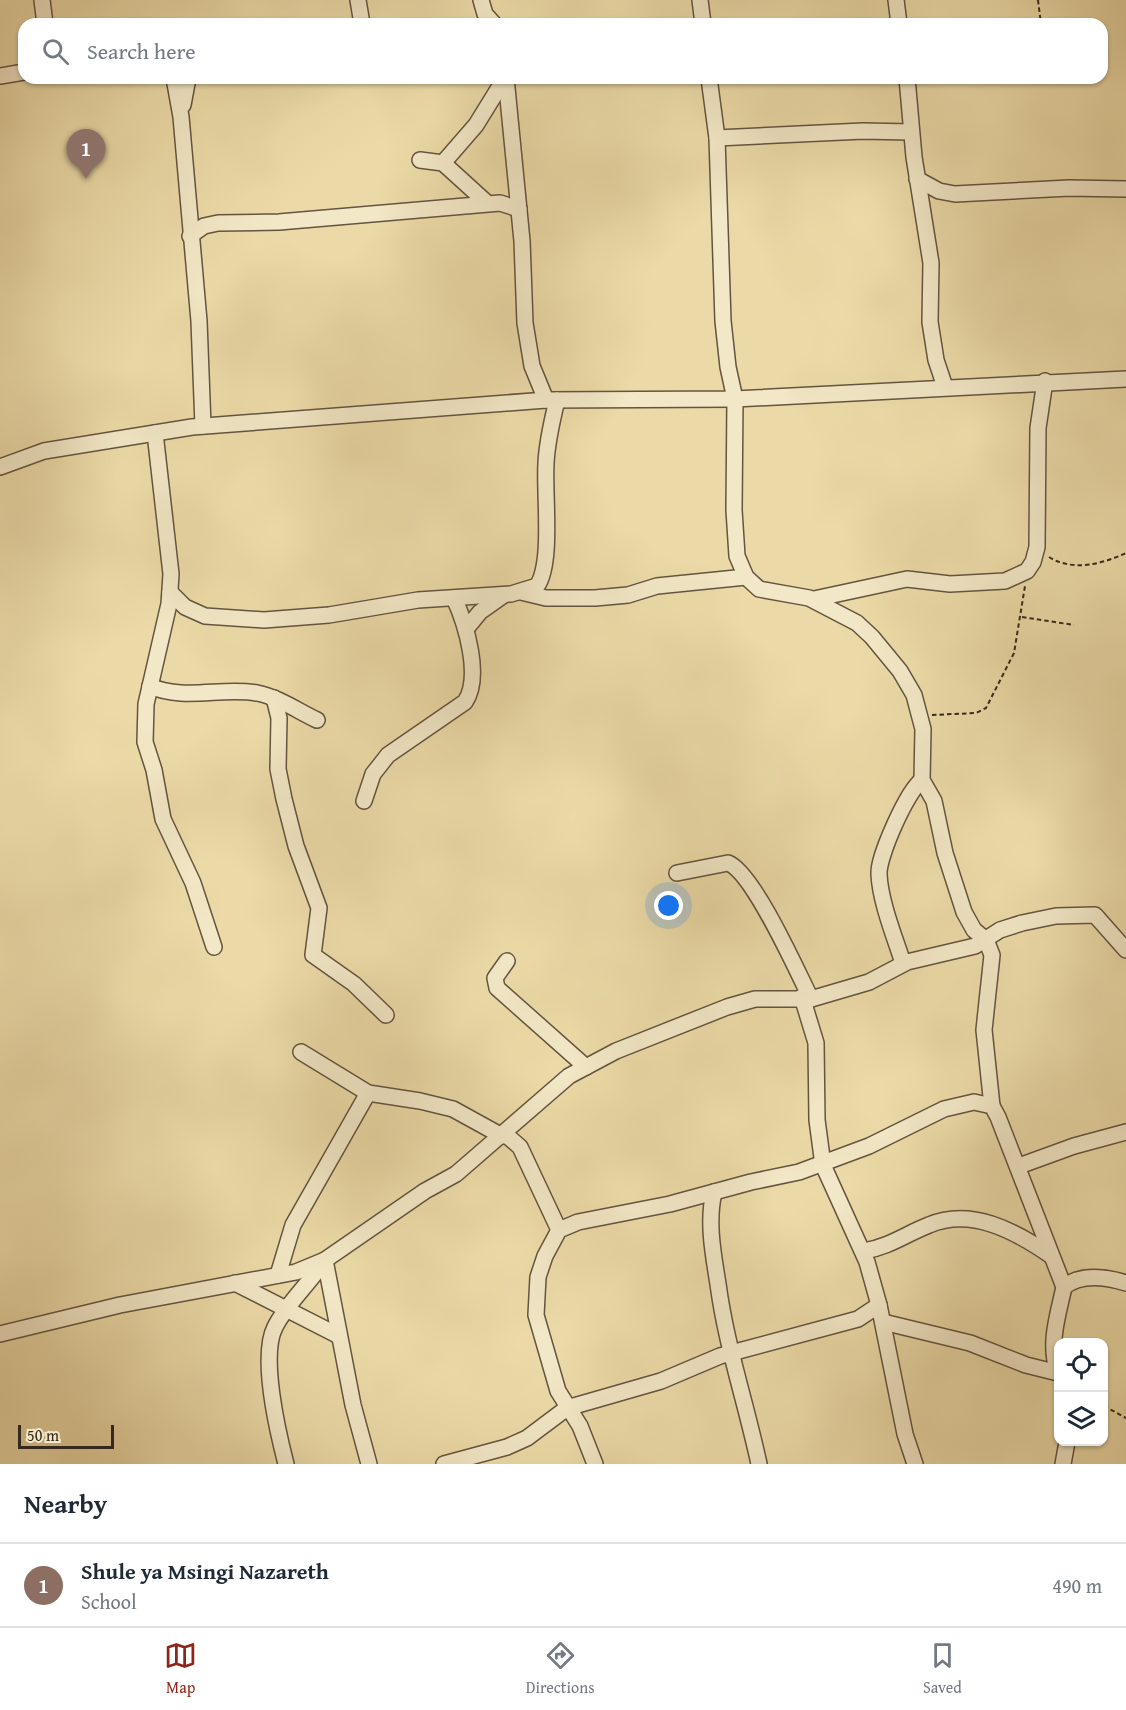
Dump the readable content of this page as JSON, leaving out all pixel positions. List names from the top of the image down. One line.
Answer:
{"scale_bar":"50 m","page":{"search":"Search here","pins":"1","scale":"50 m","heading":"Nearby","list":[{"mark":"1","name":"Shule ya Msingi Nazareth","note":"School","value":"490 m"}],"nav":["Map","Directions","Saved"]}}
